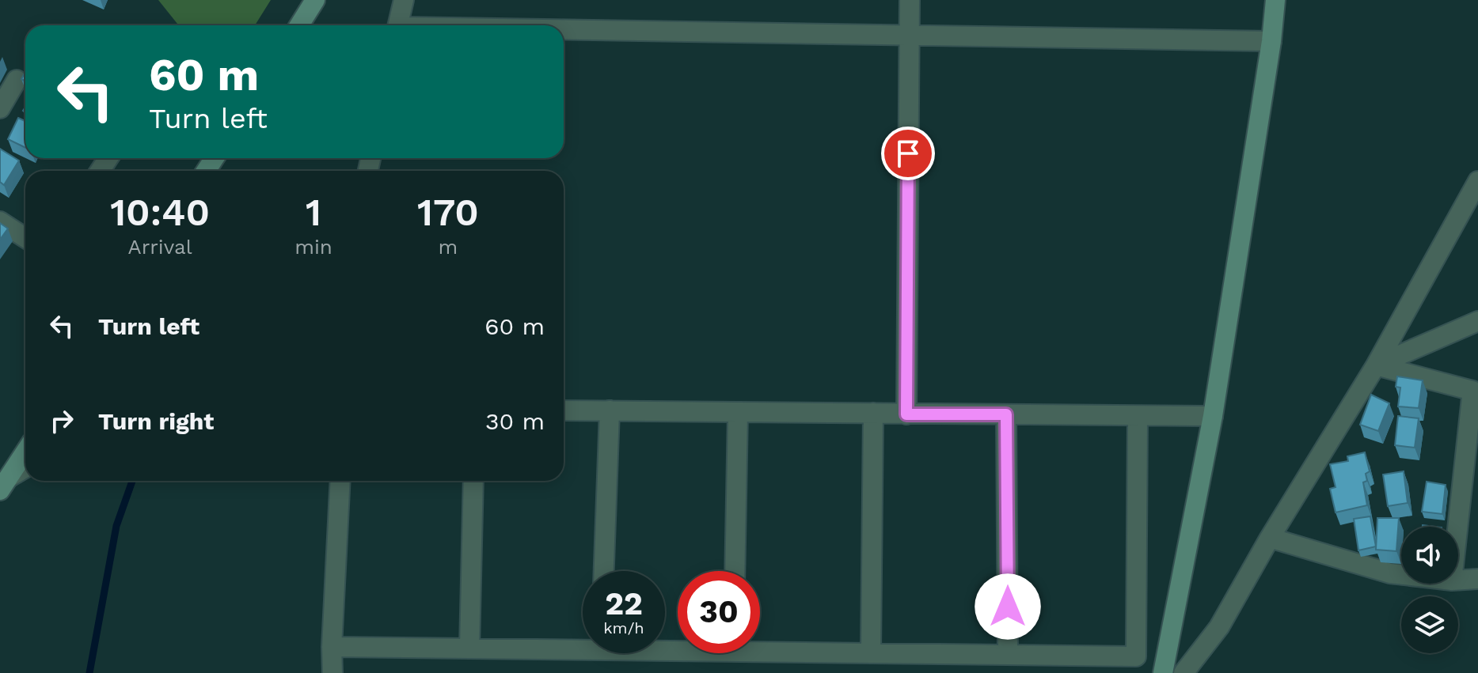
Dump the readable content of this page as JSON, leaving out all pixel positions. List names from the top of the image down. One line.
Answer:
{"page":{"turn":["60 m","Turn left"],"eta":["10:40","Arrival","1","min","170","m"],"list":[{"name":"Turn left","value":"60 m"},{"name":"Turn right","value":"30 m"}],"speed":"22 km/h","limit":"30"}}
